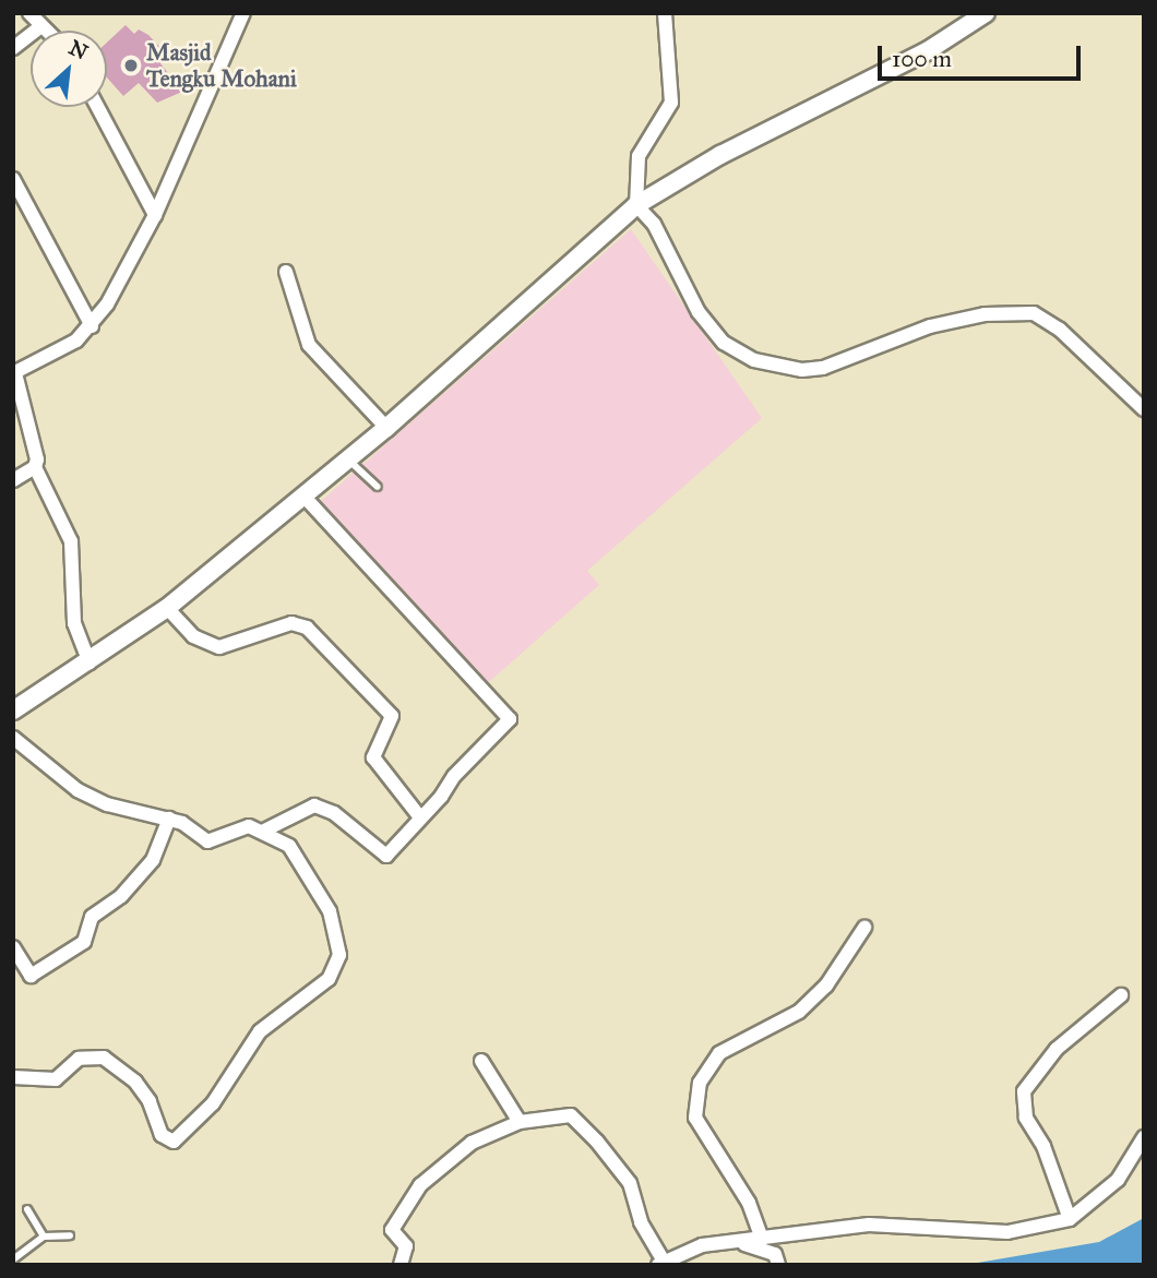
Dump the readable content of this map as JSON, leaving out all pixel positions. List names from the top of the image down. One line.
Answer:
{"places":["Masjid Tengku Mohani"],"scale_bar":"100 m","north":"top right"}
